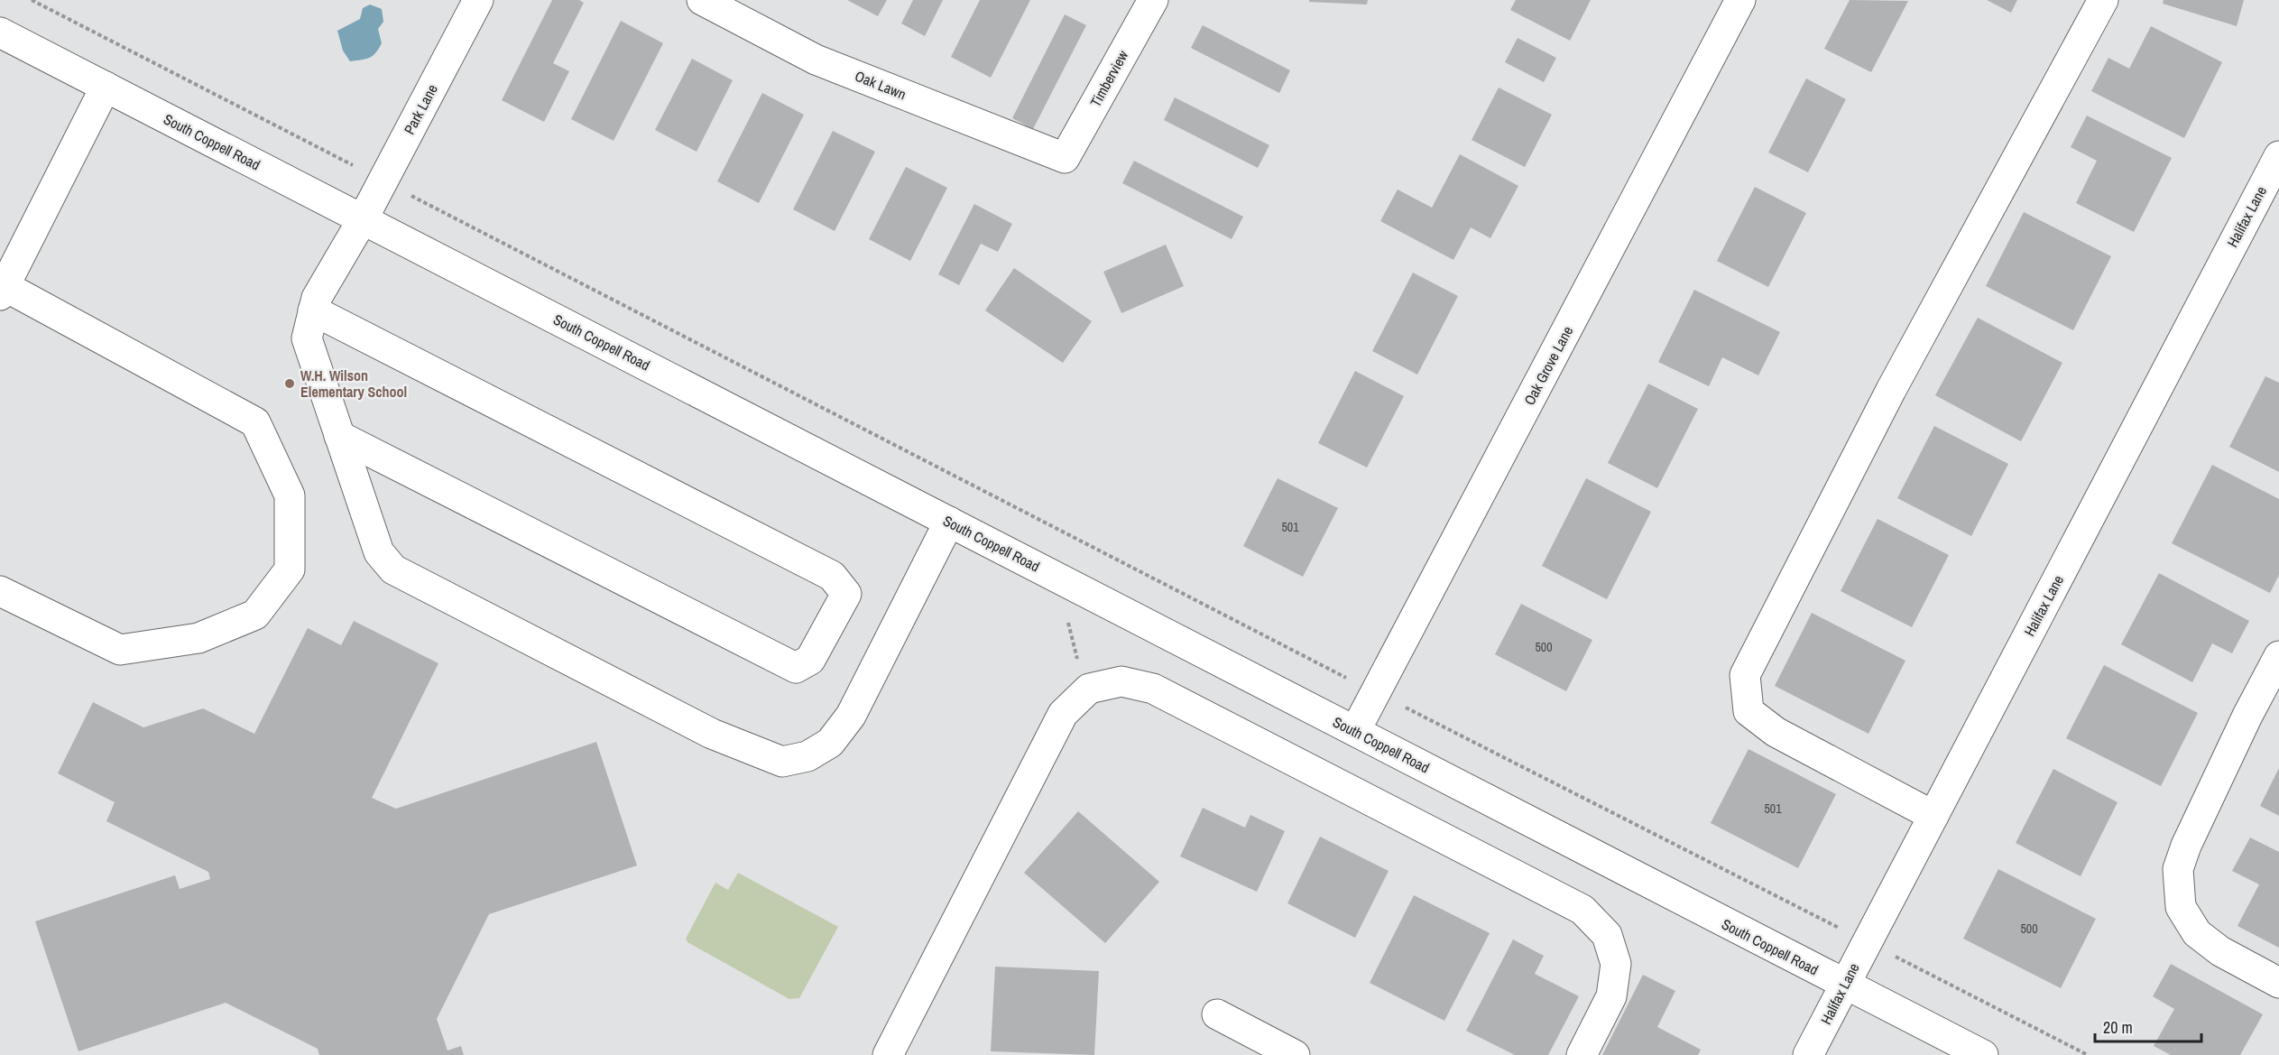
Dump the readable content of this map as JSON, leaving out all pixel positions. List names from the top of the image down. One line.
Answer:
{"streets":{"street":["Timberview","Oak Lawn","Park Lane","South Coppell Road","Halifax Lane","Oak Grove Lane"]},"crossings":[["Timberview","Oak Lawn"],["Park Lane","South Coppell Road"],["South Coppell Road","Halifax Lane"],["South Coppell Road","Oak Grove Lane"]],"places":["W.H. Wilson Elementary School"],"house_numbers":["501","500","501","500"],"scale_bar":"20 m"}
